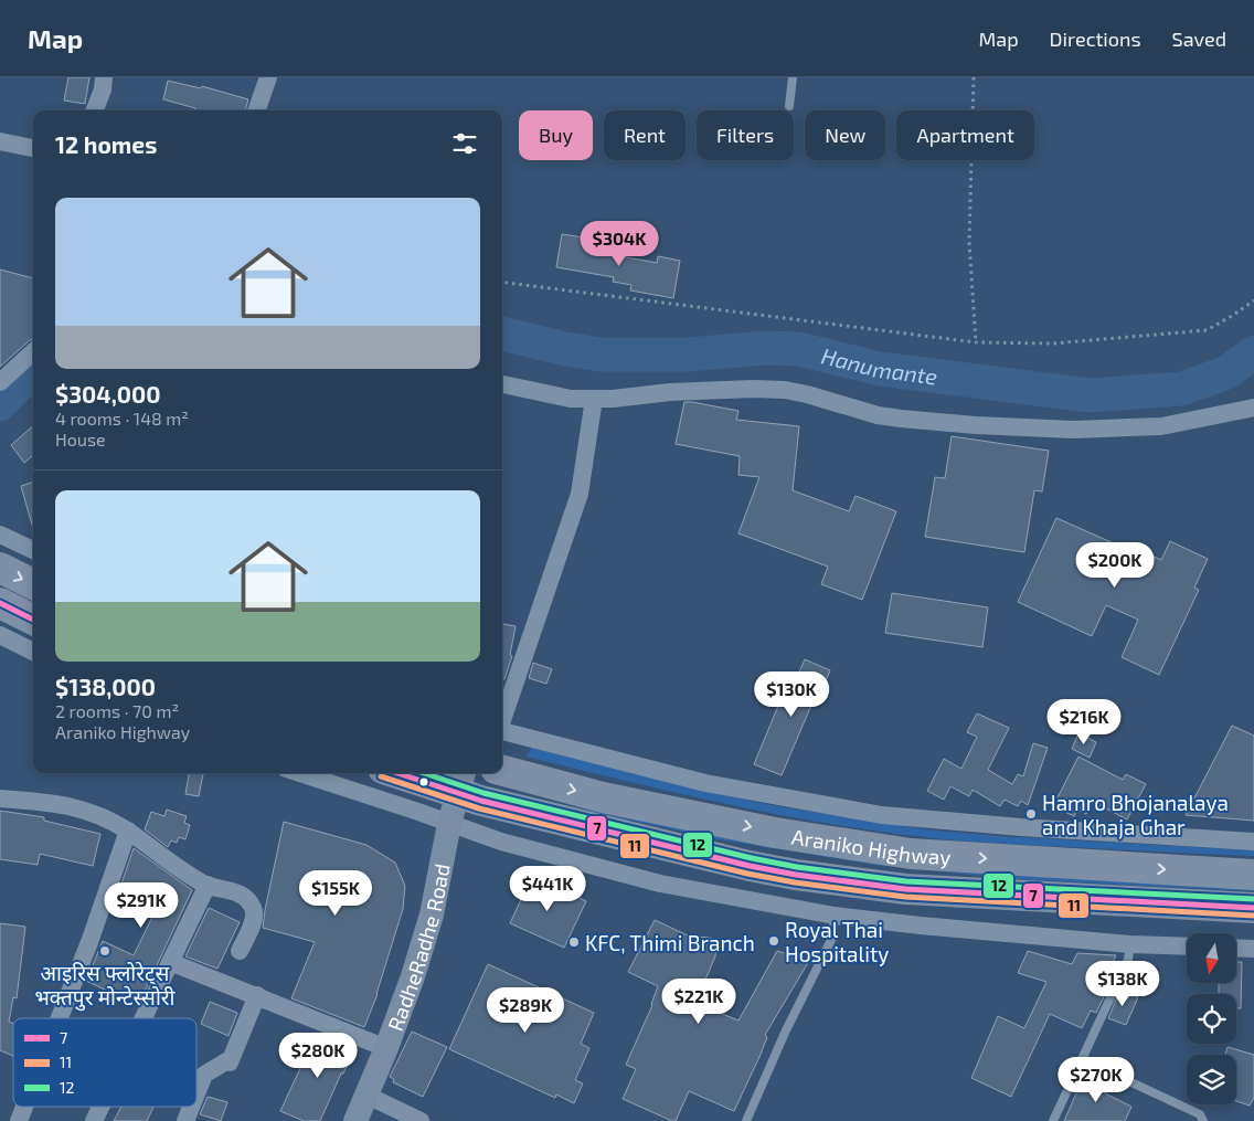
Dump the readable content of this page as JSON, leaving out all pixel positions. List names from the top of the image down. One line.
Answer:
{"streets":{"highway":["Araniko Highway"],"main road":["RadheRadhe Road"]},"crossings":[["Araniko Highway","RadheRadhe Road"]],"water":["Hanumante"],"places":["Hamro Bhojanalaya and Khaja Ghar","Royal Thai Hospitality","KFC, Thimi Branch","आइरिस फ्लोरेट्स भक्तपुर मोन्टेस्सोरी"],"lines":["transit line 7","transit line 12","transit line 11"],"legend":["7","11","12"],"north":"bottom","page":{"header":"Map","nav":["Map","Directions","Saved"],"chip":["Buy","Rent","Filters","New","Apartment"],"heading":"12 homes","list":[{"name":"$304,000","note":"4 rooms · 148 m² · House"},{"name":"$138,000","note":"2 rooms · 70 m² · Araniko Highway"}],"price":["$304K","$200K","$130K","$216K","$441K","$155K","$291K","$138K","$221K","$289K","$280K","$270K"]}}
